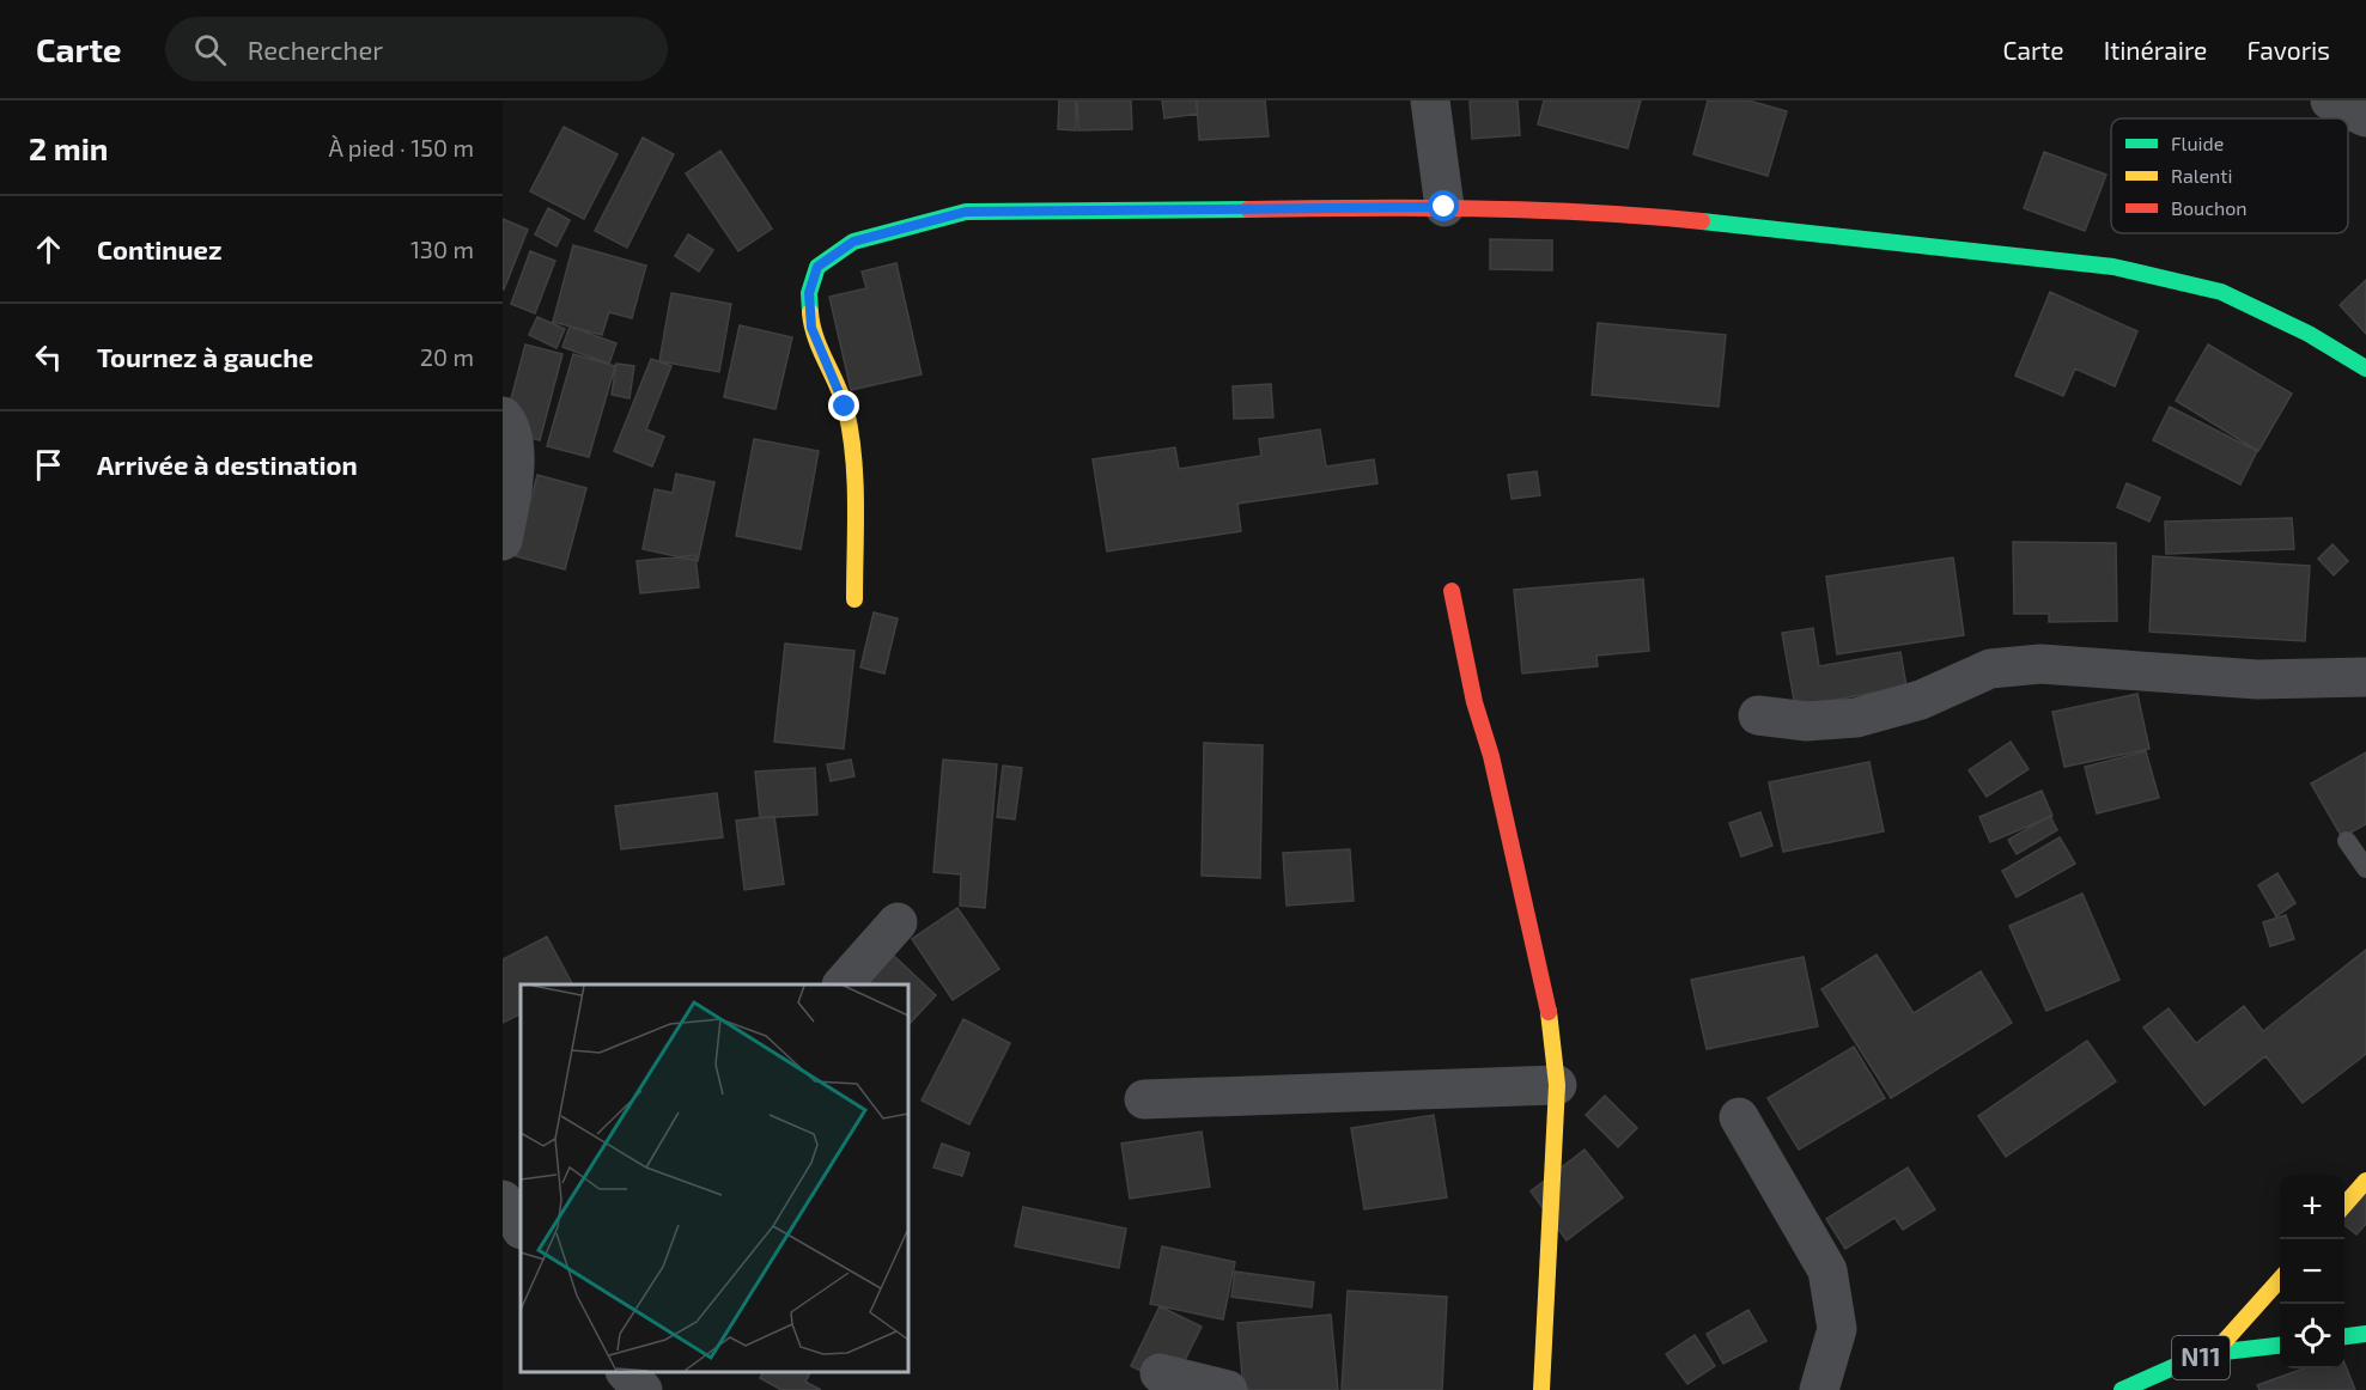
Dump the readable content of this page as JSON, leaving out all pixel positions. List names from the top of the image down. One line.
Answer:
{"streets":{"main road":["N11"]},"legend":["Fluide","Ralenti","Bouchon"],"page":{"header":"Carte","search":"Rechercher","nav":["Carte","Itinéraire","Favoris"],"heading":["2 min","À pied · 150 m"],"list":[["Continuez","130 m"],["Tournez à gauche","20 m"],"Arrivée à destination"],"map_buttons":["+","−"]}}
